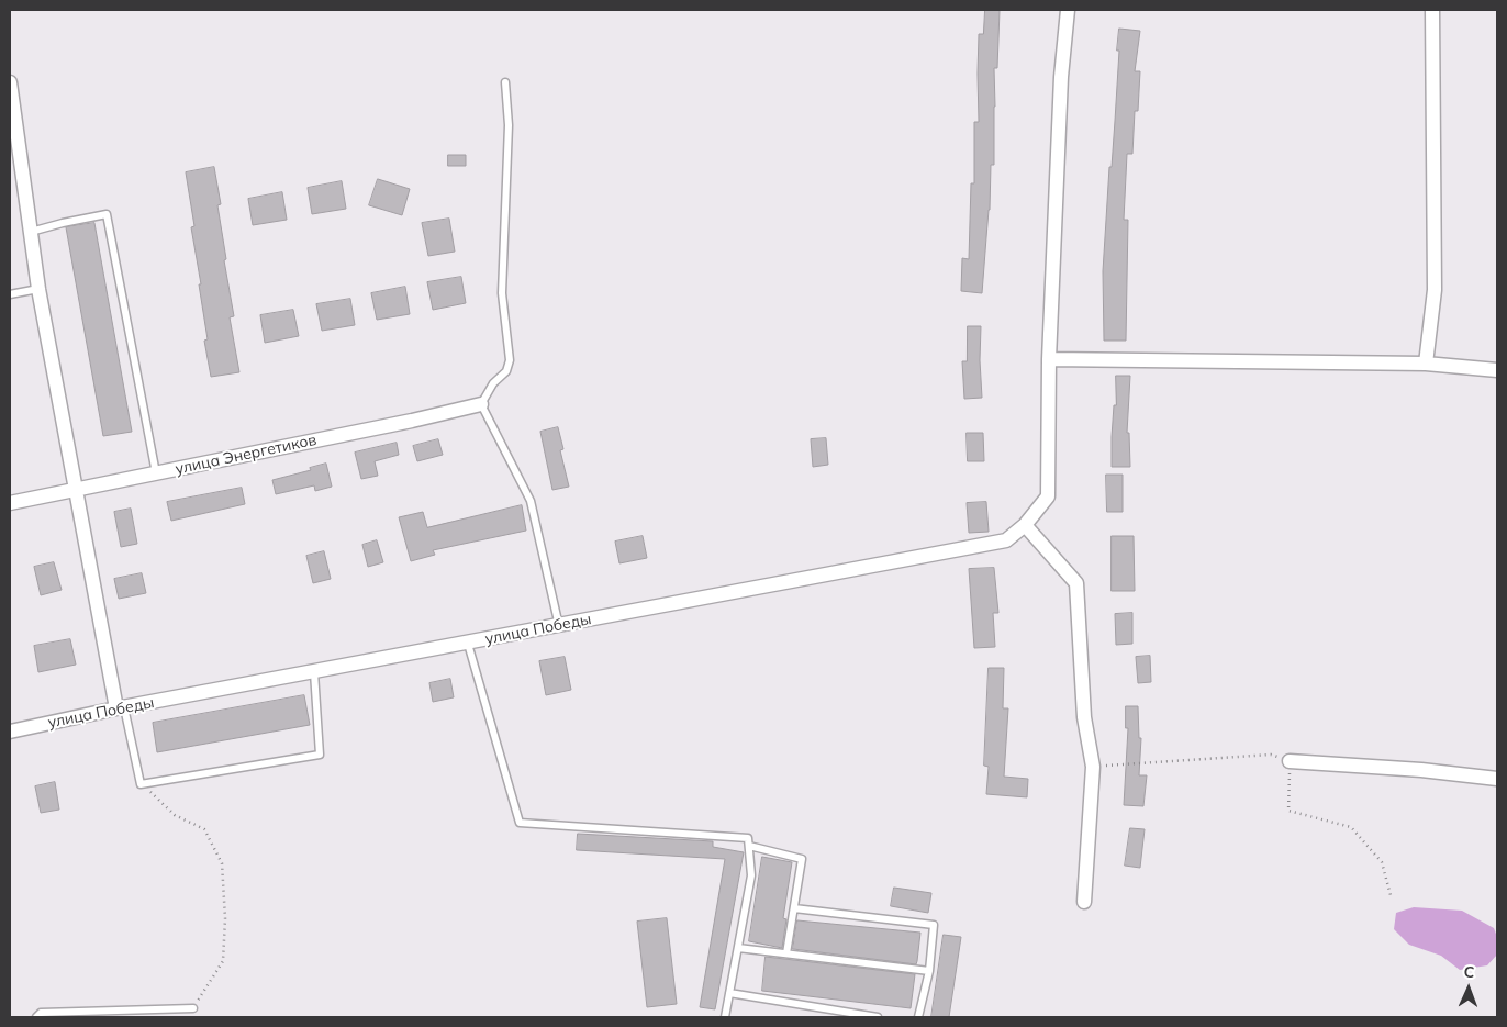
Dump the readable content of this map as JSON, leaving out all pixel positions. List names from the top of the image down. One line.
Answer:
{"streets":{"street":["улица Энергетиков","улица Победы"]},"north":"top"}
